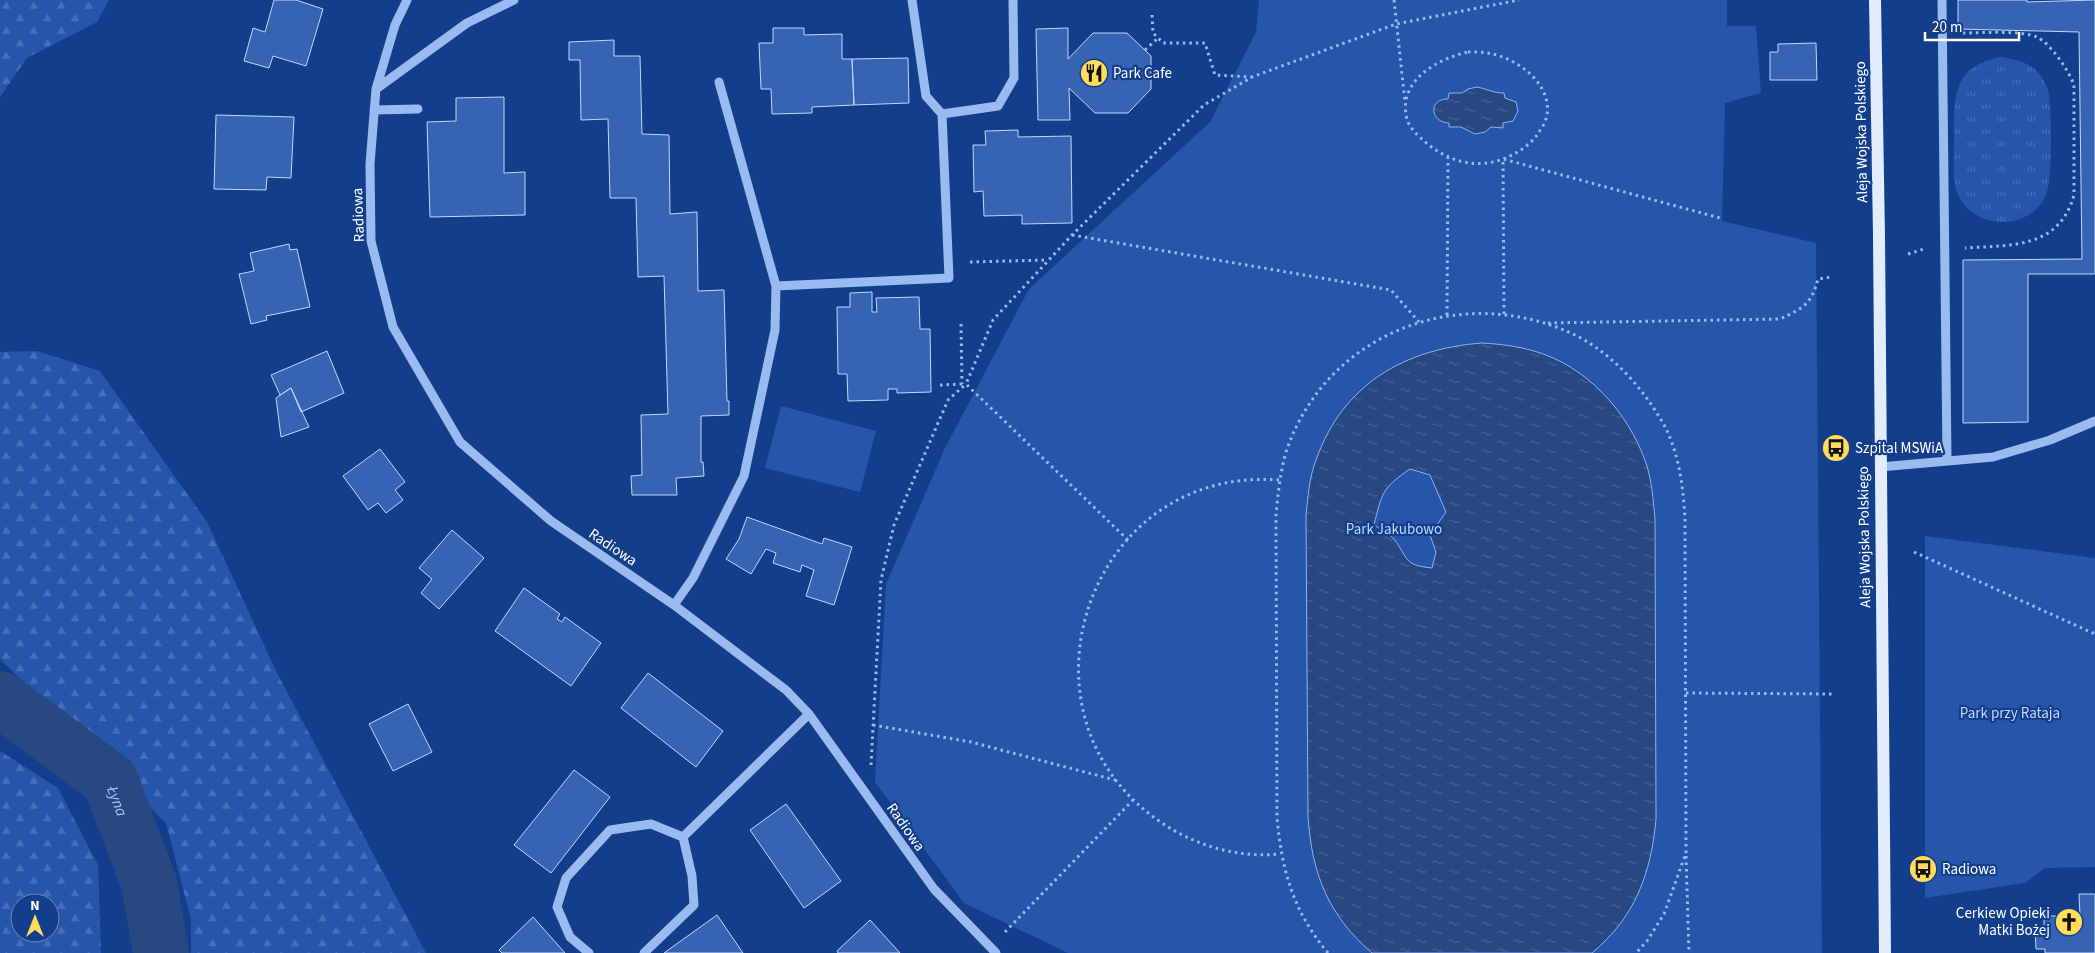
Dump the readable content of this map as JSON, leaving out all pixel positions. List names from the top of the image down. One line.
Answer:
{"streets":{"main road":["Aleja Wojska Polskiego"],"street":["Radiowa"]},"water":["Łyna"],"parks":["Park Jakubowo","Park przy Rataja"],"places":{"restaurant":["Park Cafe"],"bus stop":["Szpital MSWiA","Radiowa"],"church":["Cerkiew Opieki Matki Bożej"]},"scale_bar":"20 m","north":"top"}
